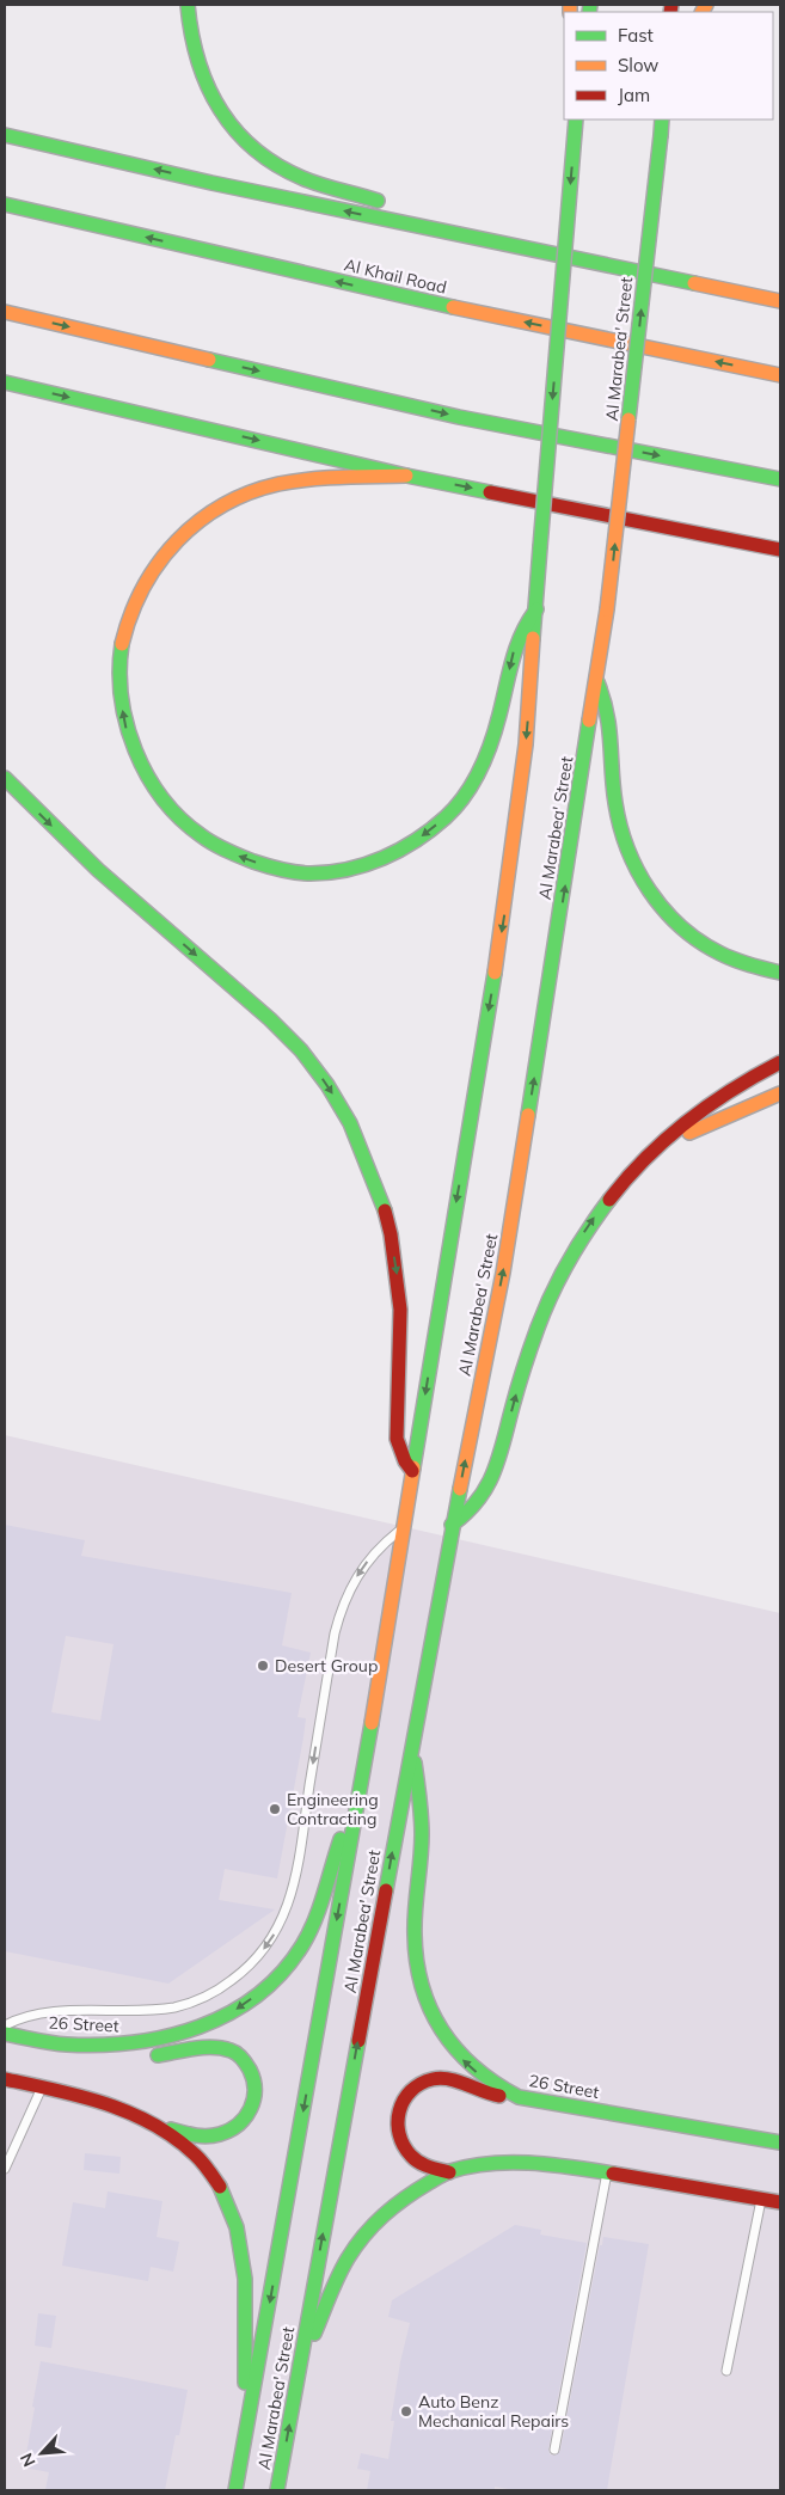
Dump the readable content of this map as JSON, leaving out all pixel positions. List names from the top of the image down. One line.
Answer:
{"streets":{"main road":["Al Khail Road","Al Marabea' Street","26 Street"]},"crossings":[["Al Marabea' Street","26 Street"]],"places":["Desert Group","Engineering Contracting","Auto Benz Mechanical Repairs"],"legend":["Fast","Slow","Jam"],"north":"bottom left"}
